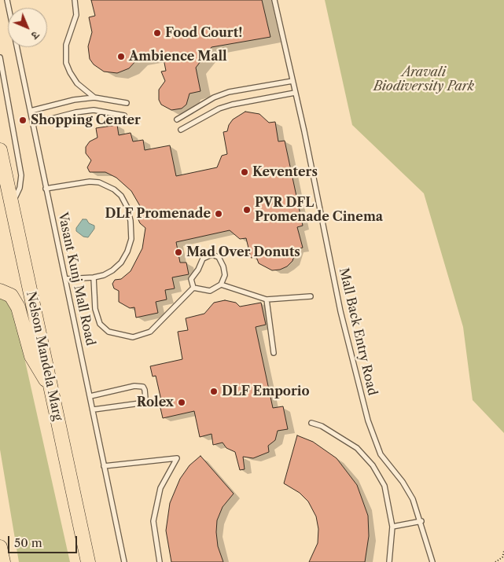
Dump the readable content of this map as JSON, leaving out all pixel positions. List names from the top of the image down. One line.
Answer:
{"streets":{"main road":["Nelson Mandela Marg"],"lane":["Vasant Kunj Mall Road","Mall Back Entry Road"]},"parks":["Aravali Biodiversity Park"],"places":["Food Court!","Ambience Mall","Shopping Center","Keventers","PVR DFL Promenade Cinema","DLF Promenade","Mad Over Donuts","DLF Emporio","Rolex"],"scale_bar":"50 m","north":"bottom right"}
